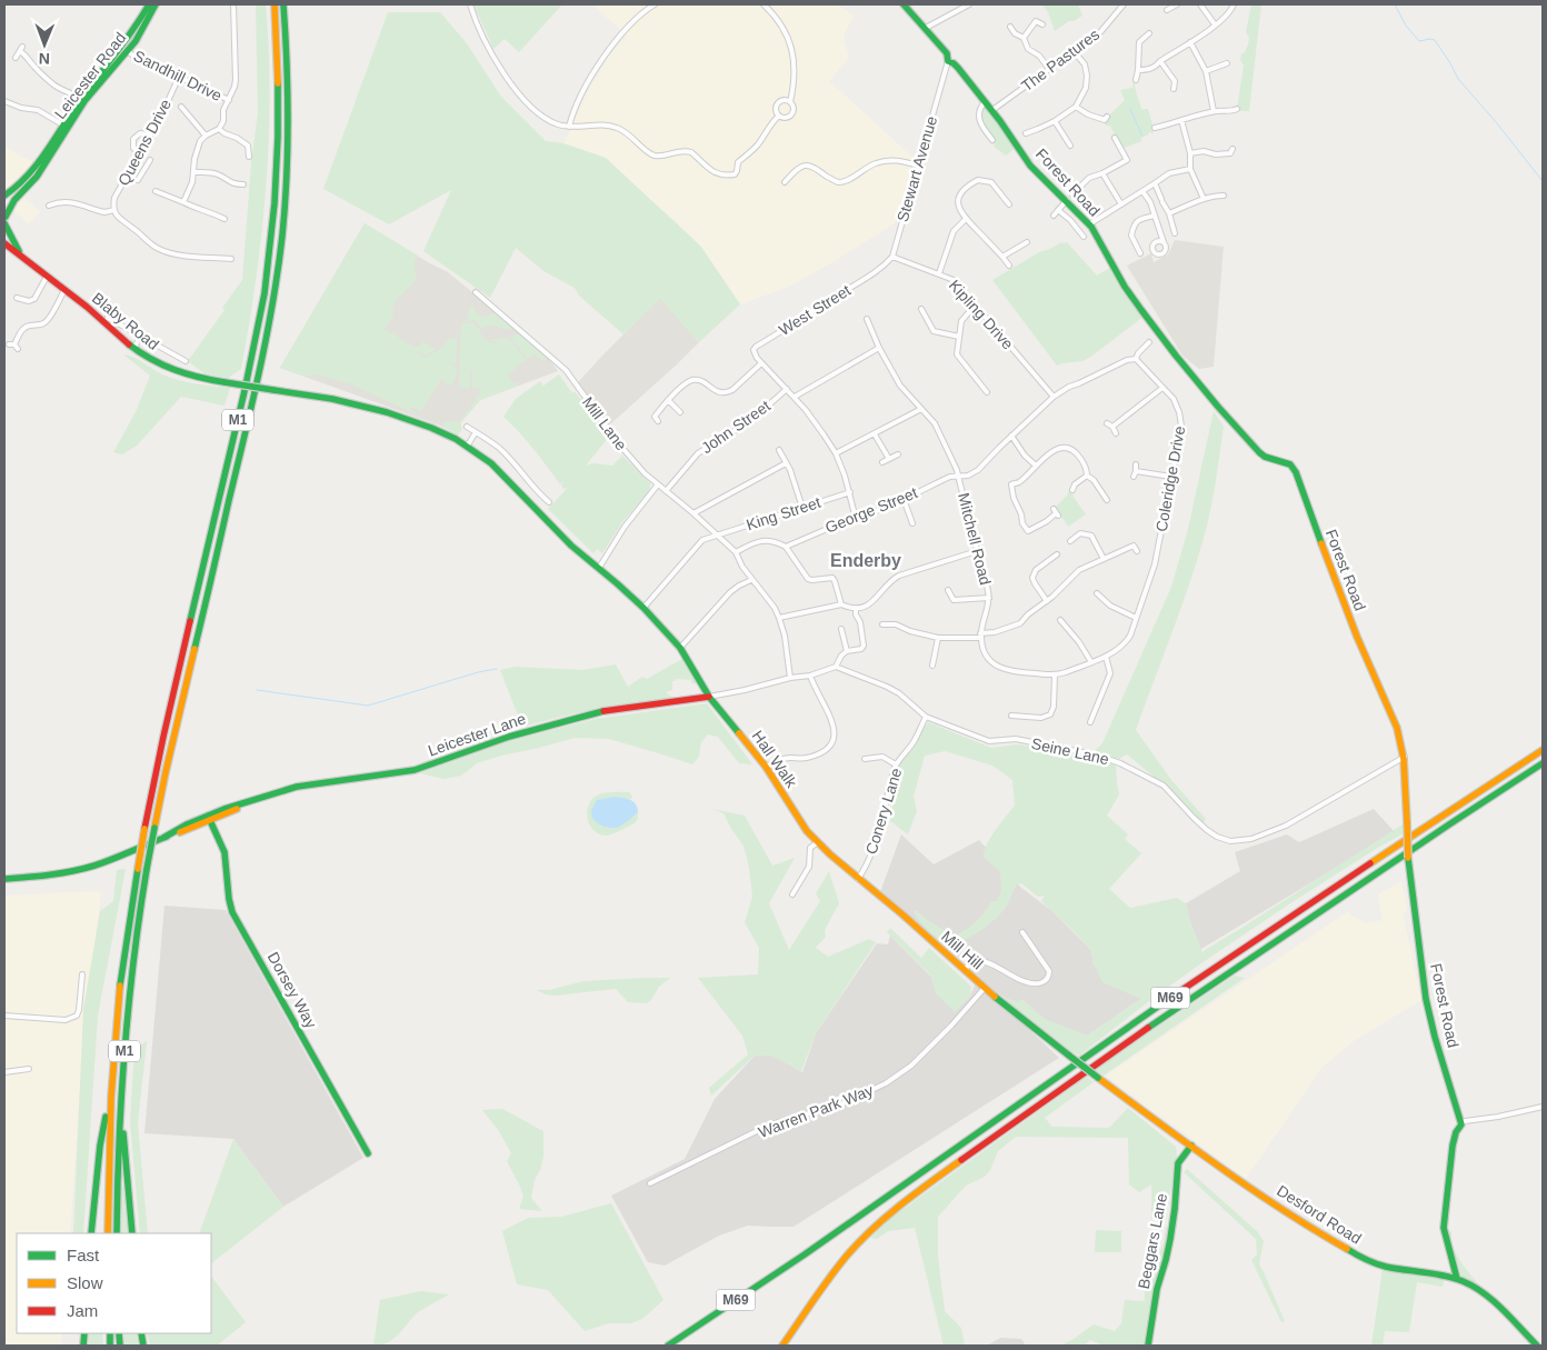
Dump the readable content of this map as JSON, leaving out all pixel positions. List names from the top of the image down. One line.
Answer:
{"streets":{"main road":["Leicester Road","Forest Road","Blaby Road","M1","Leicester Lane","Hall Walk","Mill Hill","Dorsey Way","M69","Desford Road","Beggars Lane"],"street":["The Pastures","Sandhill Drive","Queens Drive","Stewart Avenue","West Street","Kipling Drive","Mill Lane","John Street","Coleridge Drive","George Street","King Street","Mitchell Road","Seine Lane","Conery Lane","Warren Park Way"]},"crossings":[["The Pastures","Forest Road"],["Leicester Road","Sandhill Drive"],["Leicester Road","Blaby Road"],["Sandhill Drive","Queens Drive"],["Stewart Avenue","Forest Road"],["Stewart Avenue","West Street"],["Stewart Avenue","Kipling Drive"],["Forest Road","Seine Lane"],["Blaby Road","Hall Walk"],["Mill Lane","John Street"],["Mill Lane","King Street"],["George Street","Mitchell Road"],["King Street","Hall Walk"],["Leicester Lane","Hall Walk"],["Leicester Lane","Dorsey Way"],["Seine Lane","Conery Lane"],["Hall Walk","Mill Hill"],["Conery Lane","Mill Hill"],["Mill Hill","M69"],["Mill Hill","Warren Park Way"],["Mill Hill","Desford Road"],["Desford Road","Beggars Lane"]],"districts":["Enderby"],"legend":["Fast","Slow","Jam"],"north":"bottom"}
